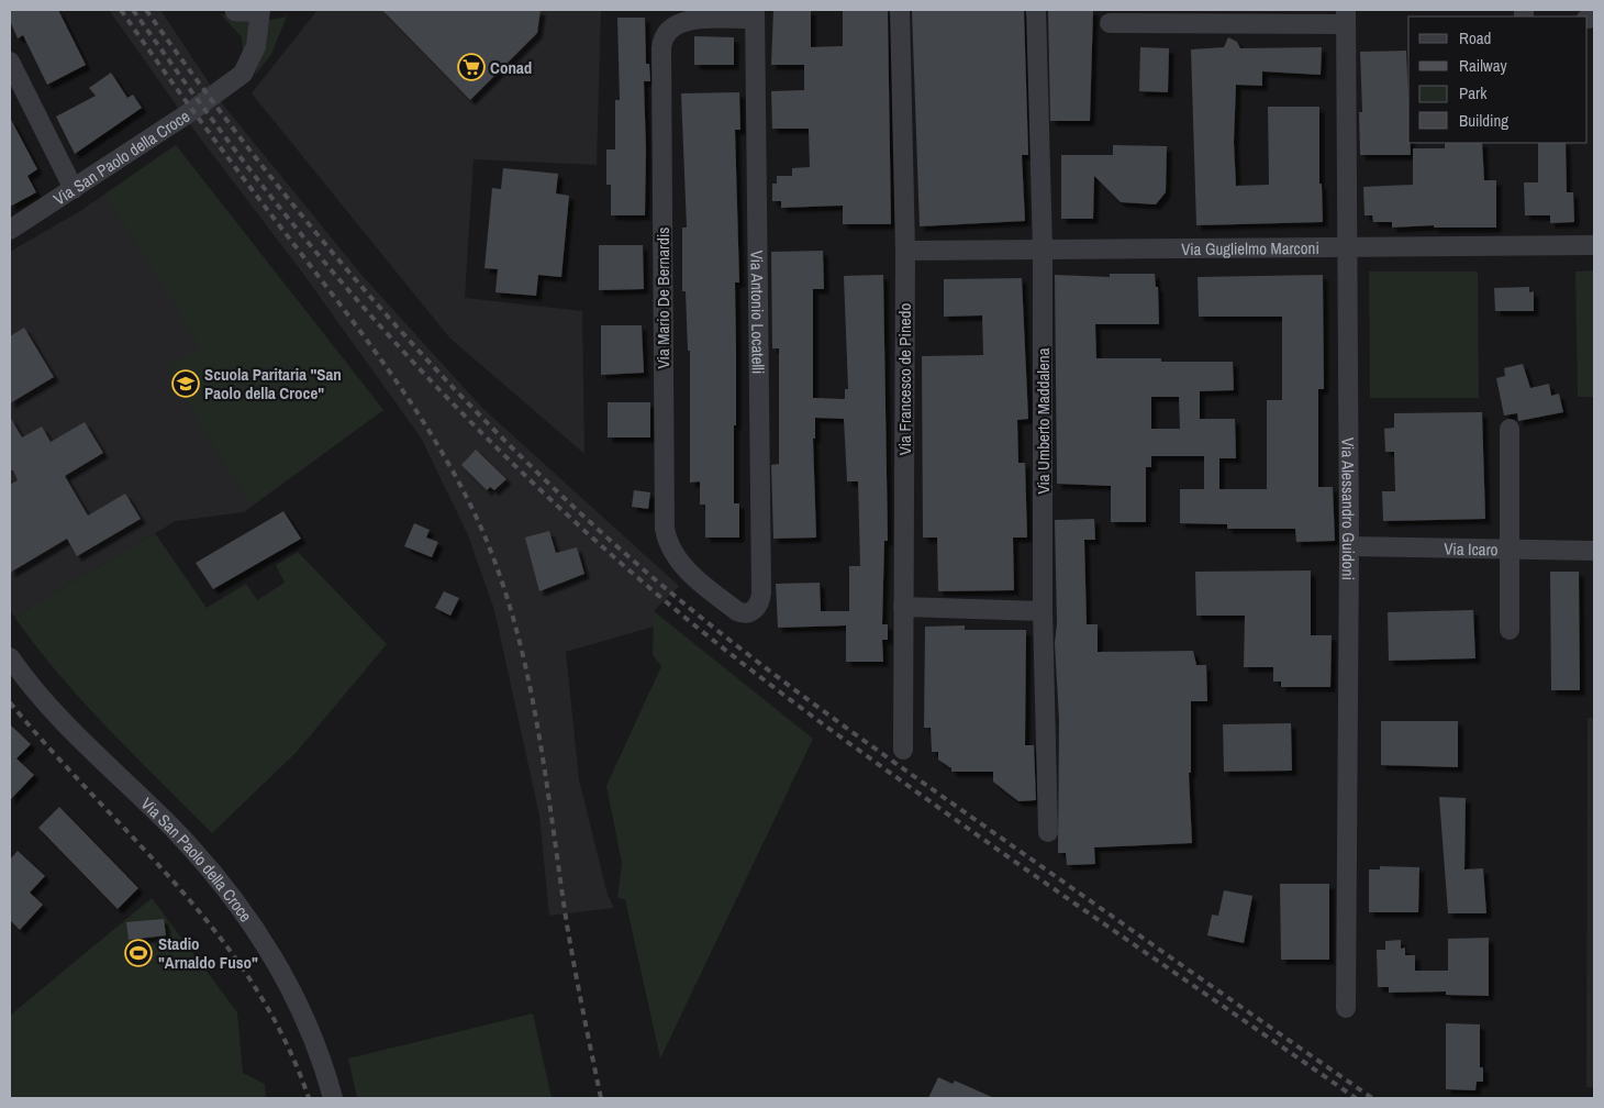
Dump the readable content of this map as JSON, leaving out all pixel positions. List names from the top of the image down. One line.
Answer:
{"streets":{"street":["Via San Paolo della Croce","Via Guglielmo Marconi","Via Mario De Bernardis","Via Antonio Locatelli","Via Francesco de Pinedo","Via Umberto Maddalena","Via Alessandro Guidoni","Via Icaro"]},"crossings":[["Via Guglielmo Marconi","Via Francesco de Pinedo"],["Via Guglielmo Marconi","Via Umberto Maddalena"],["Via Guglielmo Marconi","Via Alessandro Guidoni"],["Via Mario De Bernardis","Via Antonio Locatelli"],["Via Alessandro Guidoni","Via Icaro"]],"places":{"supermarket":["Conad"],"school or university":["Scuola Paritaria \"San Paolo della Croce\""],"sports":["Stadio \"Arnaldo Fuso\""]},"legend":["Road","Railway","Park","Building"]}
